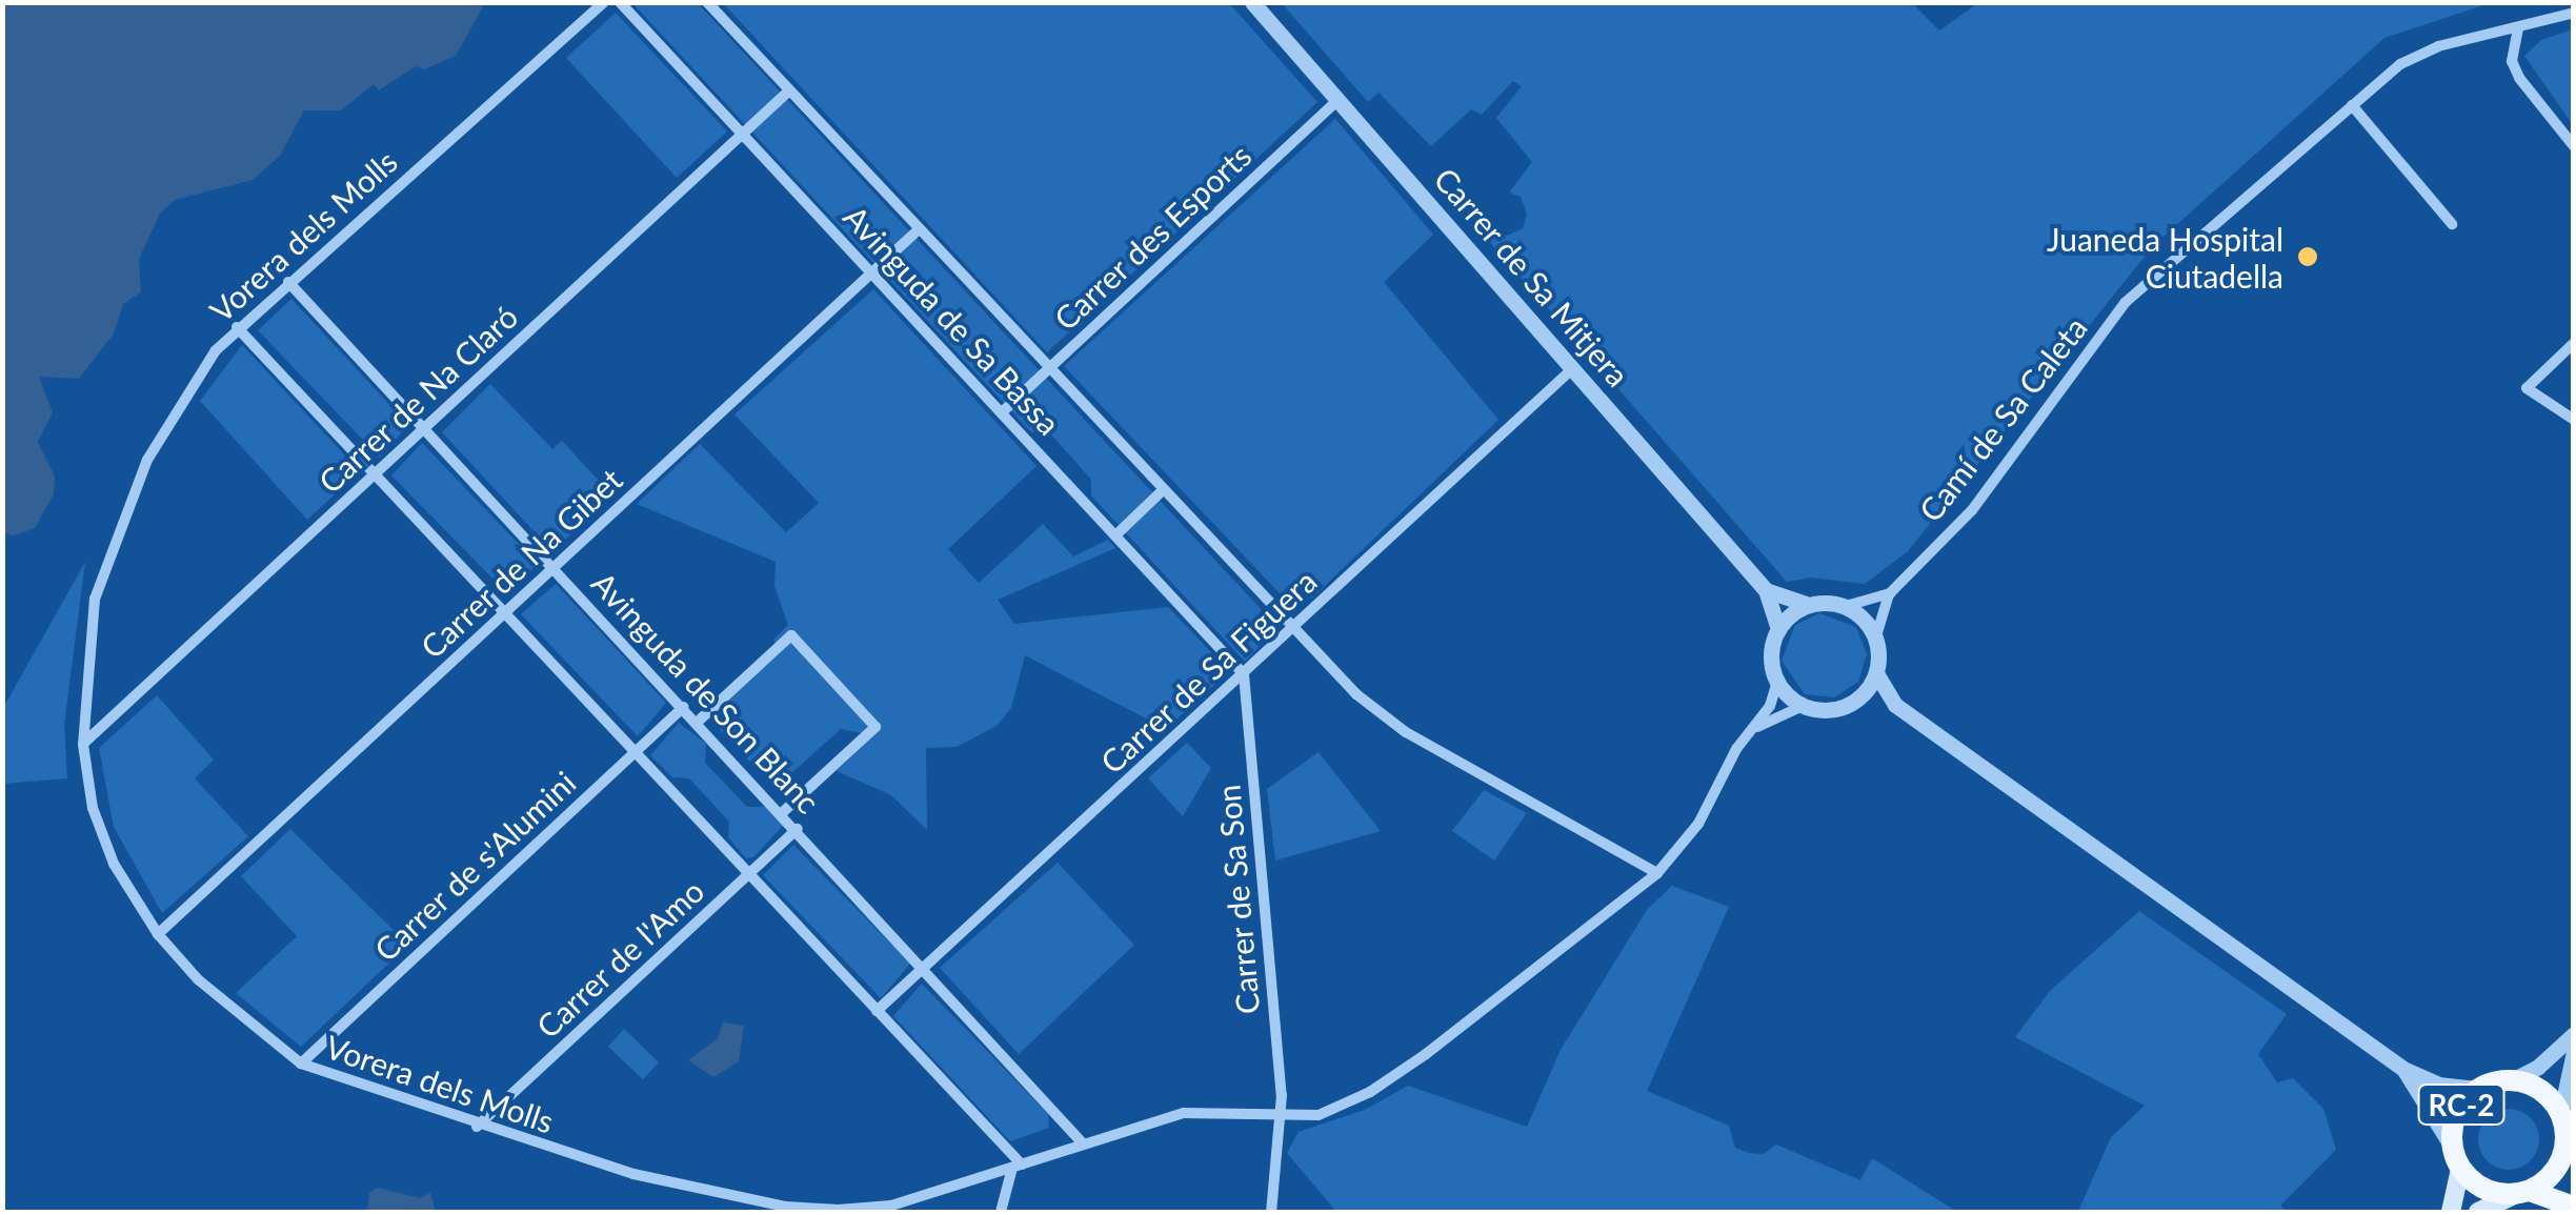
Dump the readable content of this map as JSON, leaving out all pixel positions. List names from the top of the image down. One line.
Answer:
{"streets":{"main road":["RC-2"],"street":["Vorera dels Molls","Carrer des Esports","Carrer de Sa Mitjera","Avinguda de Sa Bassa","Carrer de Na Claró","Camí de Sa Caleta","Carrer de Na Gibet","Carrer de Sa Figuera","Avinguda de Son Blanc","Carrer de s'Alumini","Carrer de Sa Son","Carrer de l'Amo"]},"crossings":[["Vorera dels Molls","Carrer de Na Claró"],["Vorera dels Molls","Carrer de Na Gibet"],["Vorera dels Molls","Avinguda de Son Blanc"],["Vorera dels Molls","Carrer de s'Alumini"],["Vorera dels Molls","Carrer de l'Amo"],["Carrer des Esports","Carrer de Sa Mitjera"],["Carrer des Esports","Avinguda de Sa Bassa"],["Carrer de Sa Mitjera","Camí de Sa Caleta"],["Carrer de Sa Mitjera","Carrer de Sa Figuera"],["Avinguda de Sa Bassa","Carrer de Na Claró"],["Avinguda de Sa Bassa","Carrer de Na Gibet"],["Avinguda de Sa Bassa","Carrer de Sa Figuera"],["Avinguda de Sa Bassa","Carrer de Sa Son"],["Carrer de Na Claró","Avinguda de Son Blanc"],["Carrer de Na Gibet","Avinguda de Son Blanc"],["Carrer de Sa Figuera","Avinguda de Son Blanc"],["Carrer de Sa Figuera","Carrer de Sa Son"],["Avinguda de Son Blanc","Carrer de s'Alumini"],["Avinguda de Son Blanc","Carrer de l'Amo"]],"places":["Juaneda Hospital Ciutadella"]}
